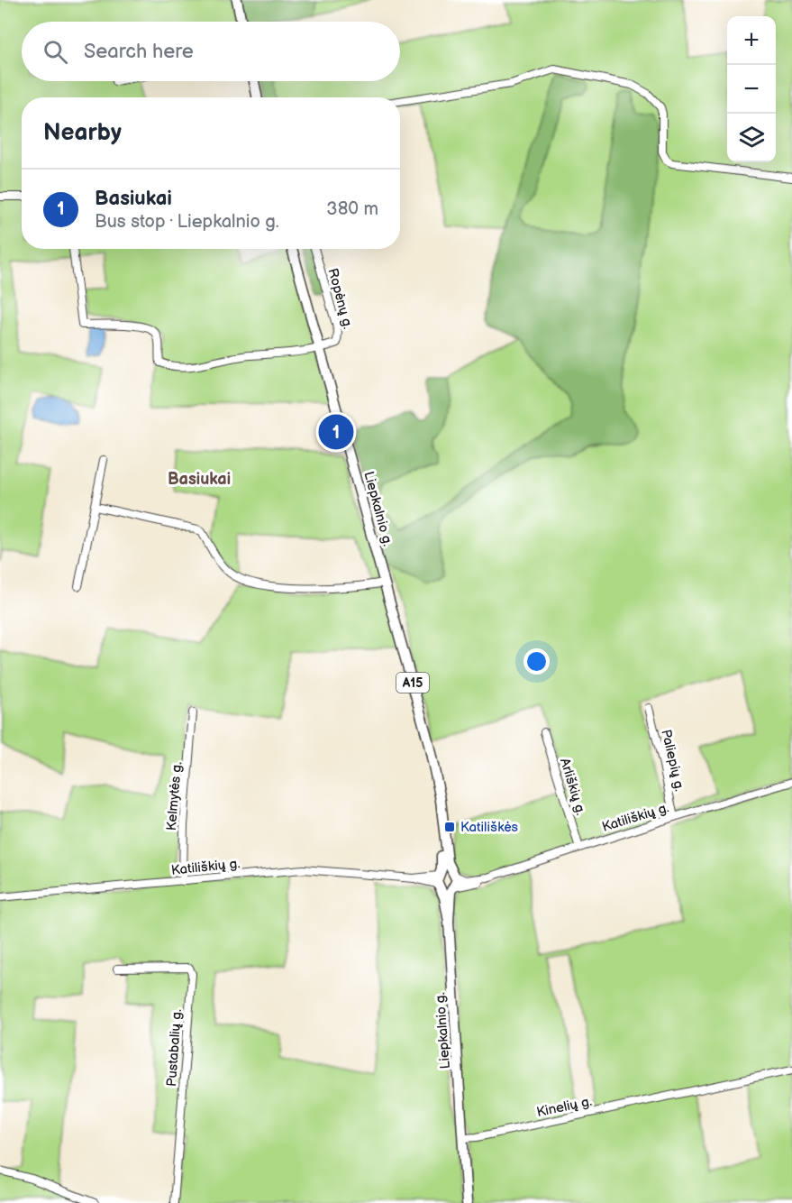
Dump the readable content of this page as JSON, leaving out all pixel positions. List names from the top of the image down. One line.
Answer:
{"streets":{"highway":["Liepkalnio g.","A15"],"street":["Ropėnų g.","Paliepių g.","Arliškių g.","Kelmytės g.","Katiliškių g.","Pustabalių g.","Kinelių g."]},"crossings":[["Ropėnų g.","Liepkalnio g."],["Liepkalnio g.","A15"],["Liepkalnio g.","Katiliškių g."],["Liepkalnio g.","Kinelių g."],["A15","Kinelių g."],["Paliepių g.","Katiliškių g."],["Arliškių g.","Katiliškių g."],["Kelmytės g.","Katiliškių g."]],"districts":["Basiukai"],"places":{"transit":["Katiliškės"]},"page":{"map_buttons":["+","−"],"search":"Search here","heading":"Nearby","list":[{"mark":"1","name":"Basiukai","note":"Bus stop · Liepkalnio g.","value":"380 m"}],"pins":"1"}}
